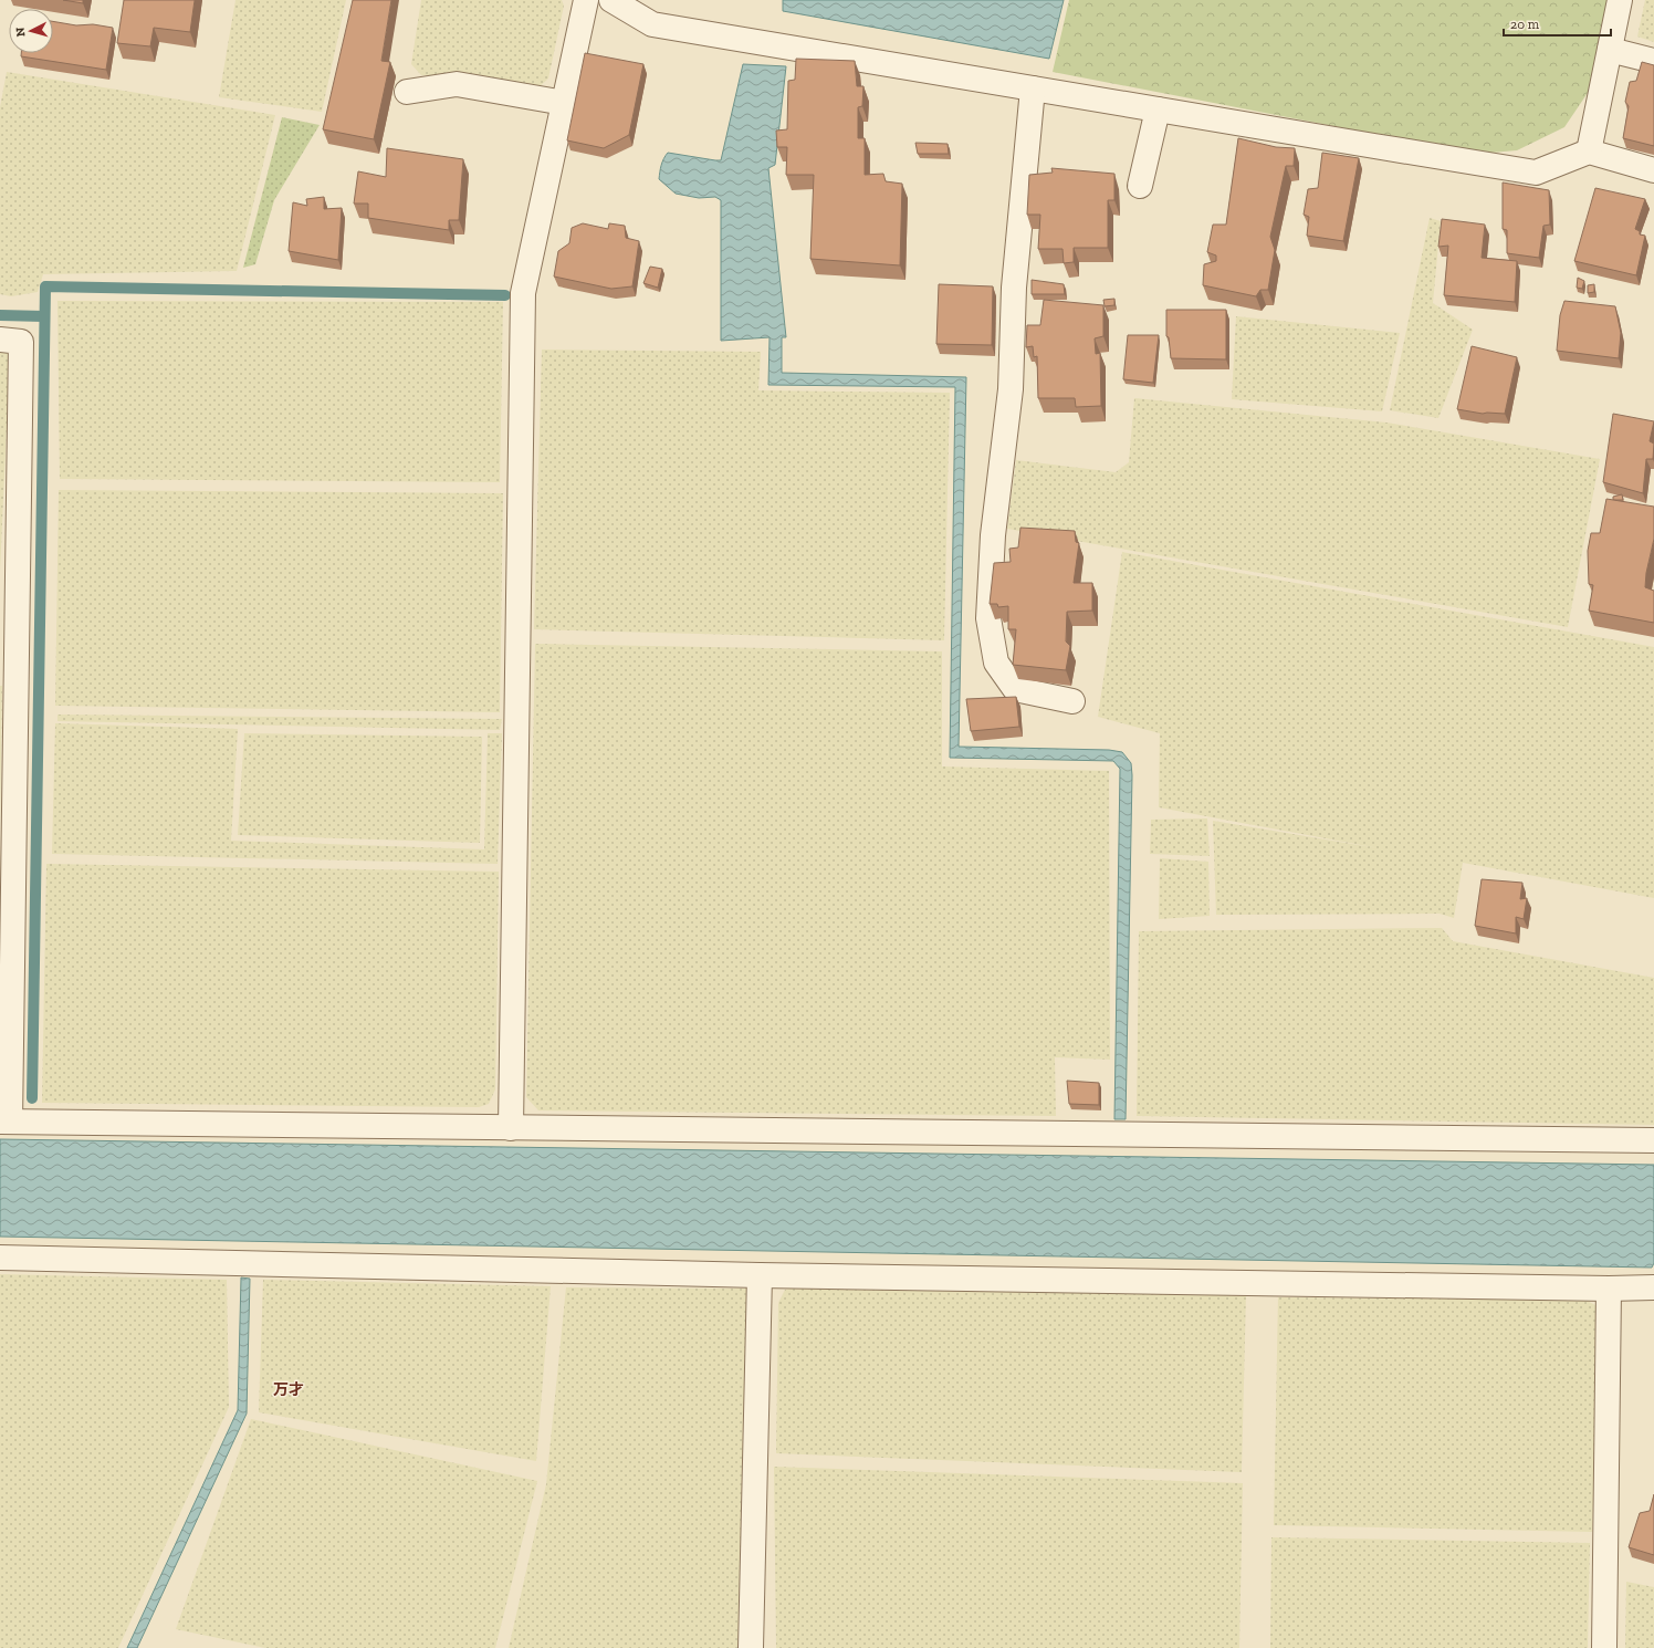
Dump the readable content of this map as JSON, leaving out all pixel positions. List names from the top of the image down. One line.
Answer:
{"districts":["万才"],"scale_bar":"20 m","north":"left"}
